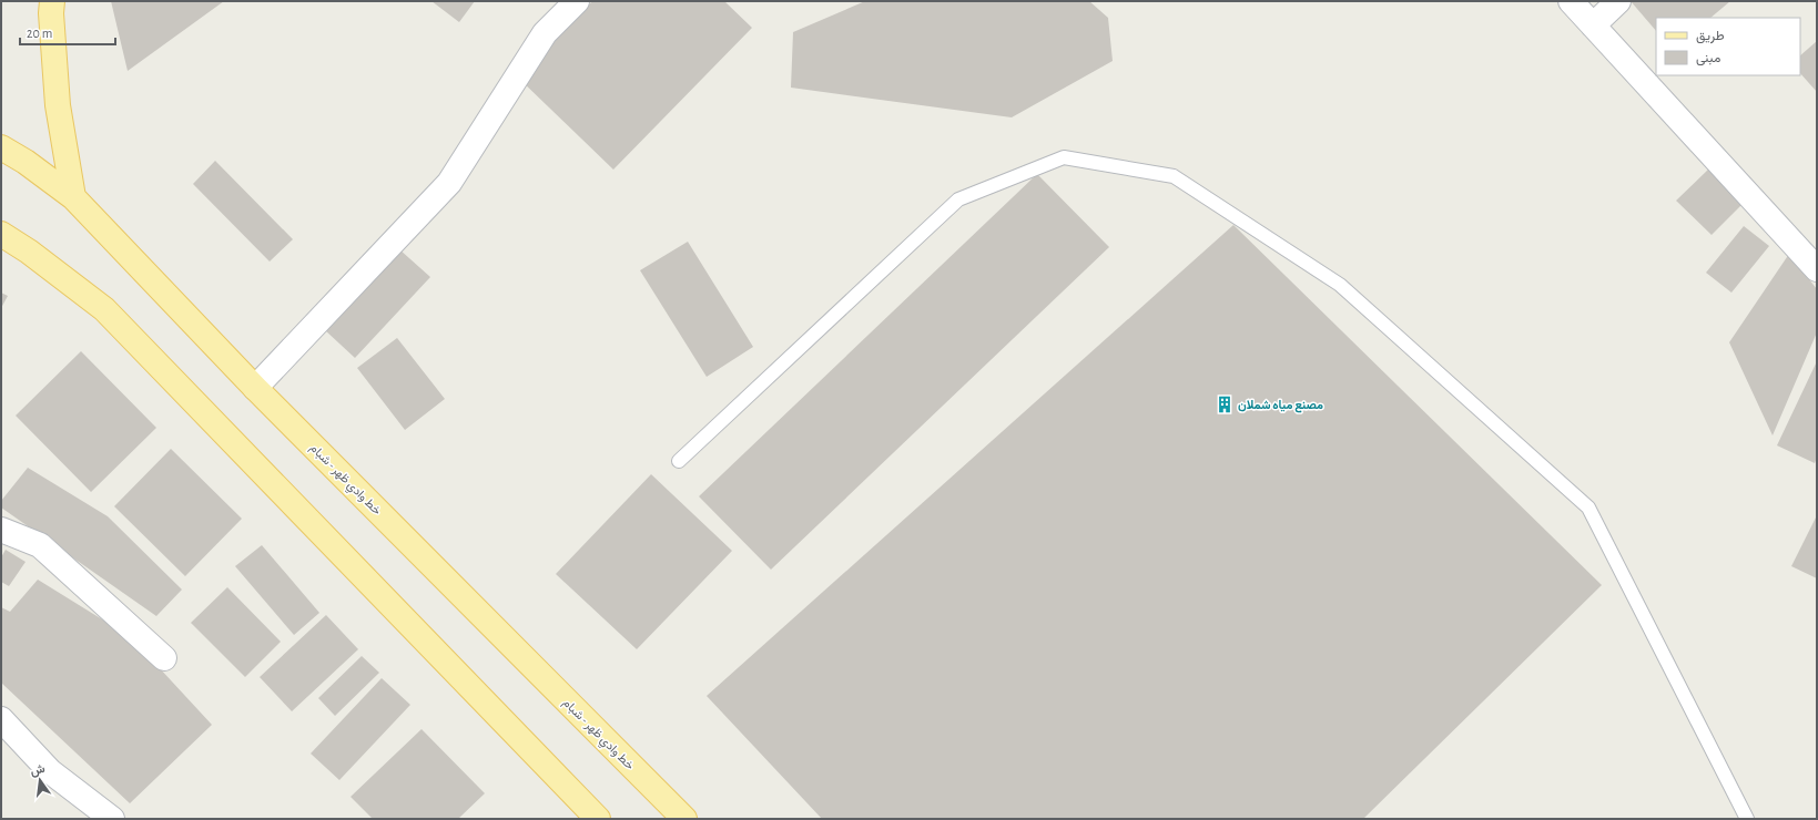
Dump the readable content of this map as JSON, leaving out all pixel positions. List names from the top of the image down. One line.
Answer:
{"streets":{"main road":["خط وادي ظهر - شبام"]},"places":{"building":["مصنع مياه شملان"]},"legend":["طريق","مبنى"],"scale_bar":"20 m","north":"top"}
